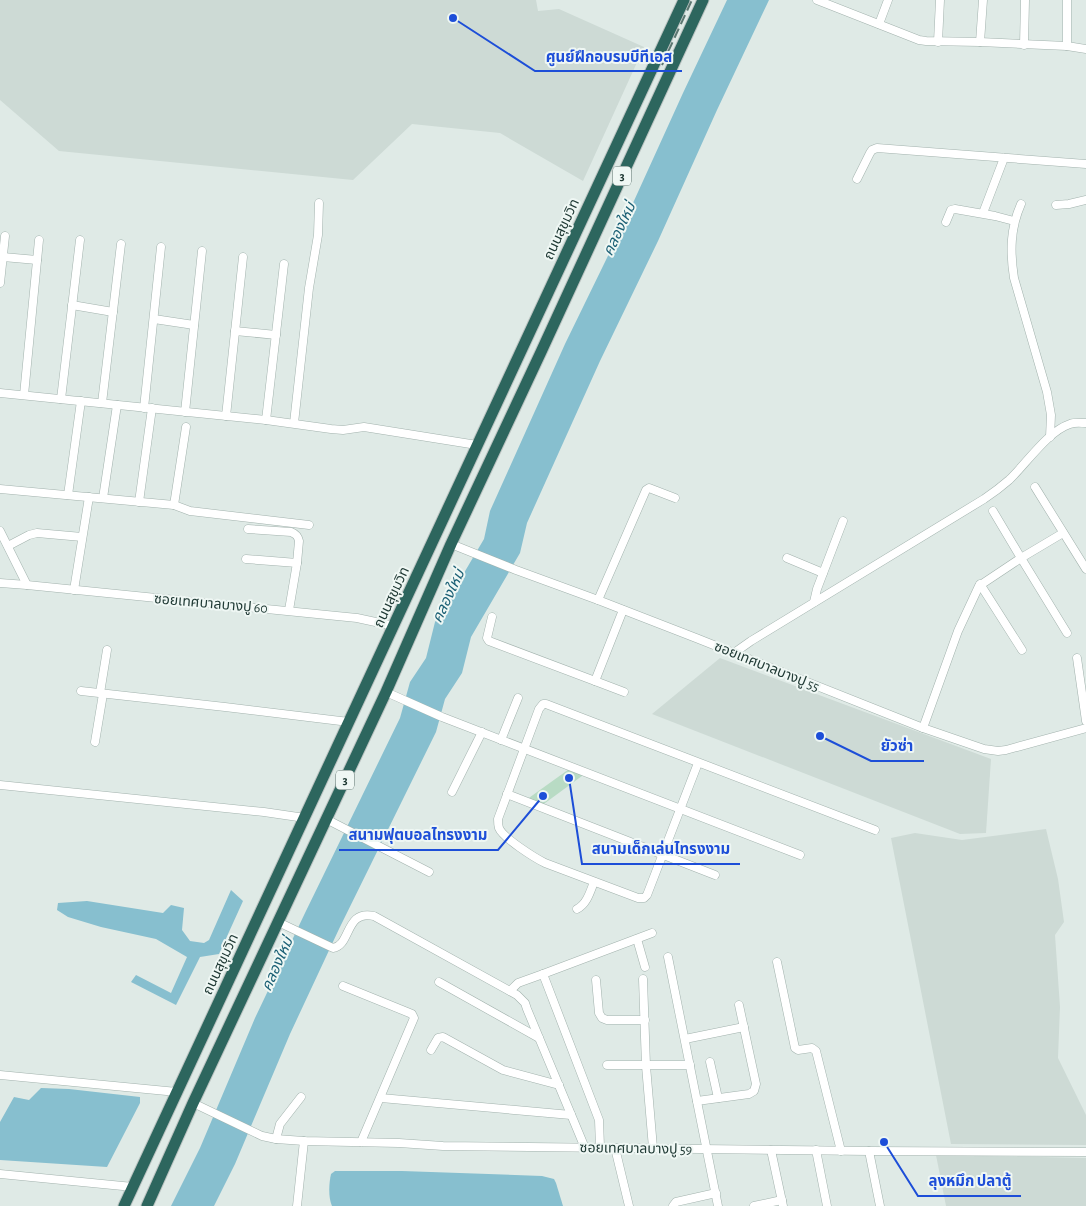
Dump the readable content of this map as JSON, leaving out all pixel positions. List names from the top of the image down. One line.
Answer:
{"streets":{"highway":["3","ถนนสุขุมวิท"],"street":["ซอยเทศบาลบางปู 60","ซอยเทศบาลบางปู 55","ซอยเทศบาลบางปู 59"]},"crossings":[["3","ซอยเทศบาลบางปู 55"],["3","ซอยเทศบาลบางปู 59"],["ถนนสุขุมวิท","ซอยเทศบาลบางปู 60"]],"water":["คลองใหม่"],"places":["ศูนย์ฝึกอบรมบีทีเอส","ยัวซ่า","สนามเด็กเล่นไทรงงาม","สนามฟุตบอลไทรงงาม","ลุงหมึก ปลาตู้"]}
